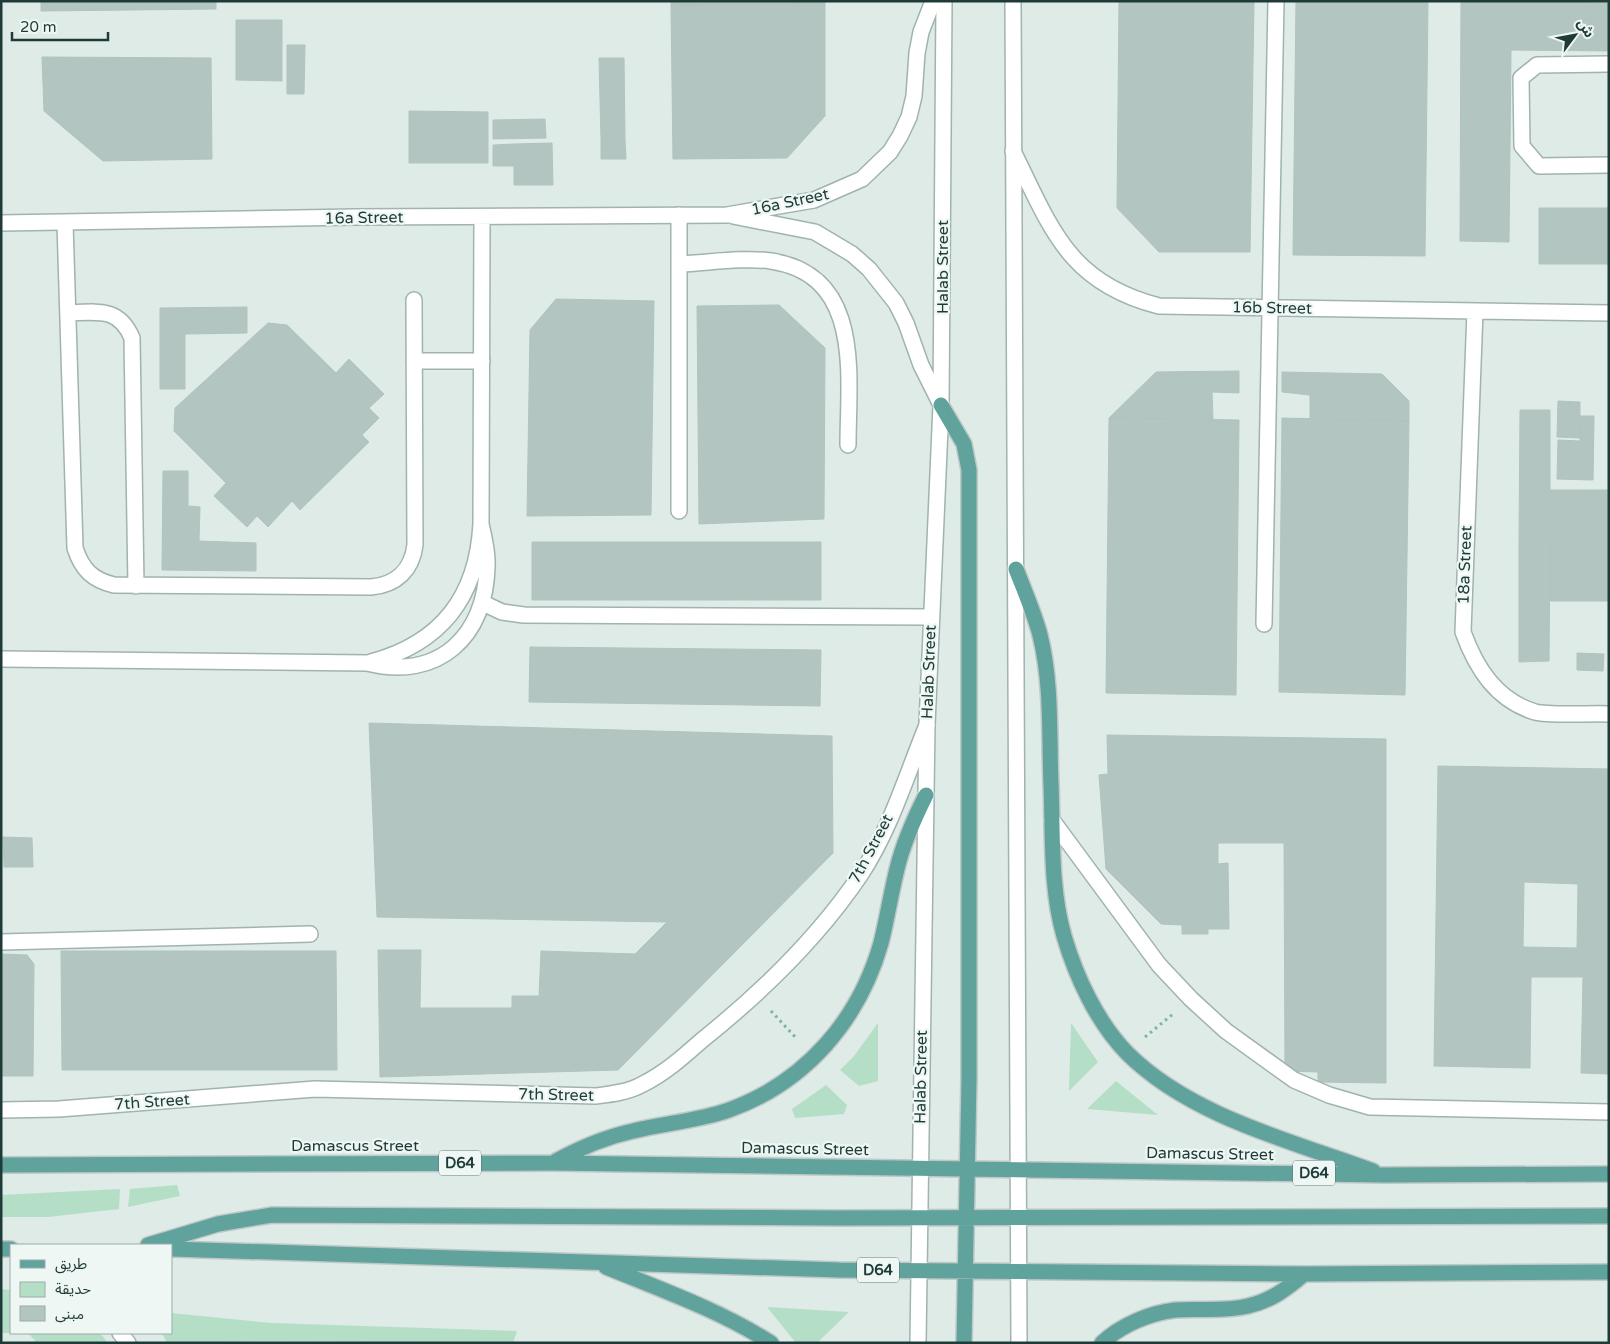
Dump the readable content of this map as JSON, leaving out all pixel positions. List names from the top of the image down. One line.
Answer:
{"streets":{"main road":["Damascus Street","D64"],"street":["16a Street","Halab Street","16b Street","18a Street","7th Street"]},"crossings":[["16a Street","Halab Street"],["Halab Street","7th Street"],["Halab Street","Damascus Street"],["Halab Street","D64"],["16b Street","18a Street"]],"legend":["طريق","حديقة","مبنى"],"scale_bar":"20 m","north":"top right"}
